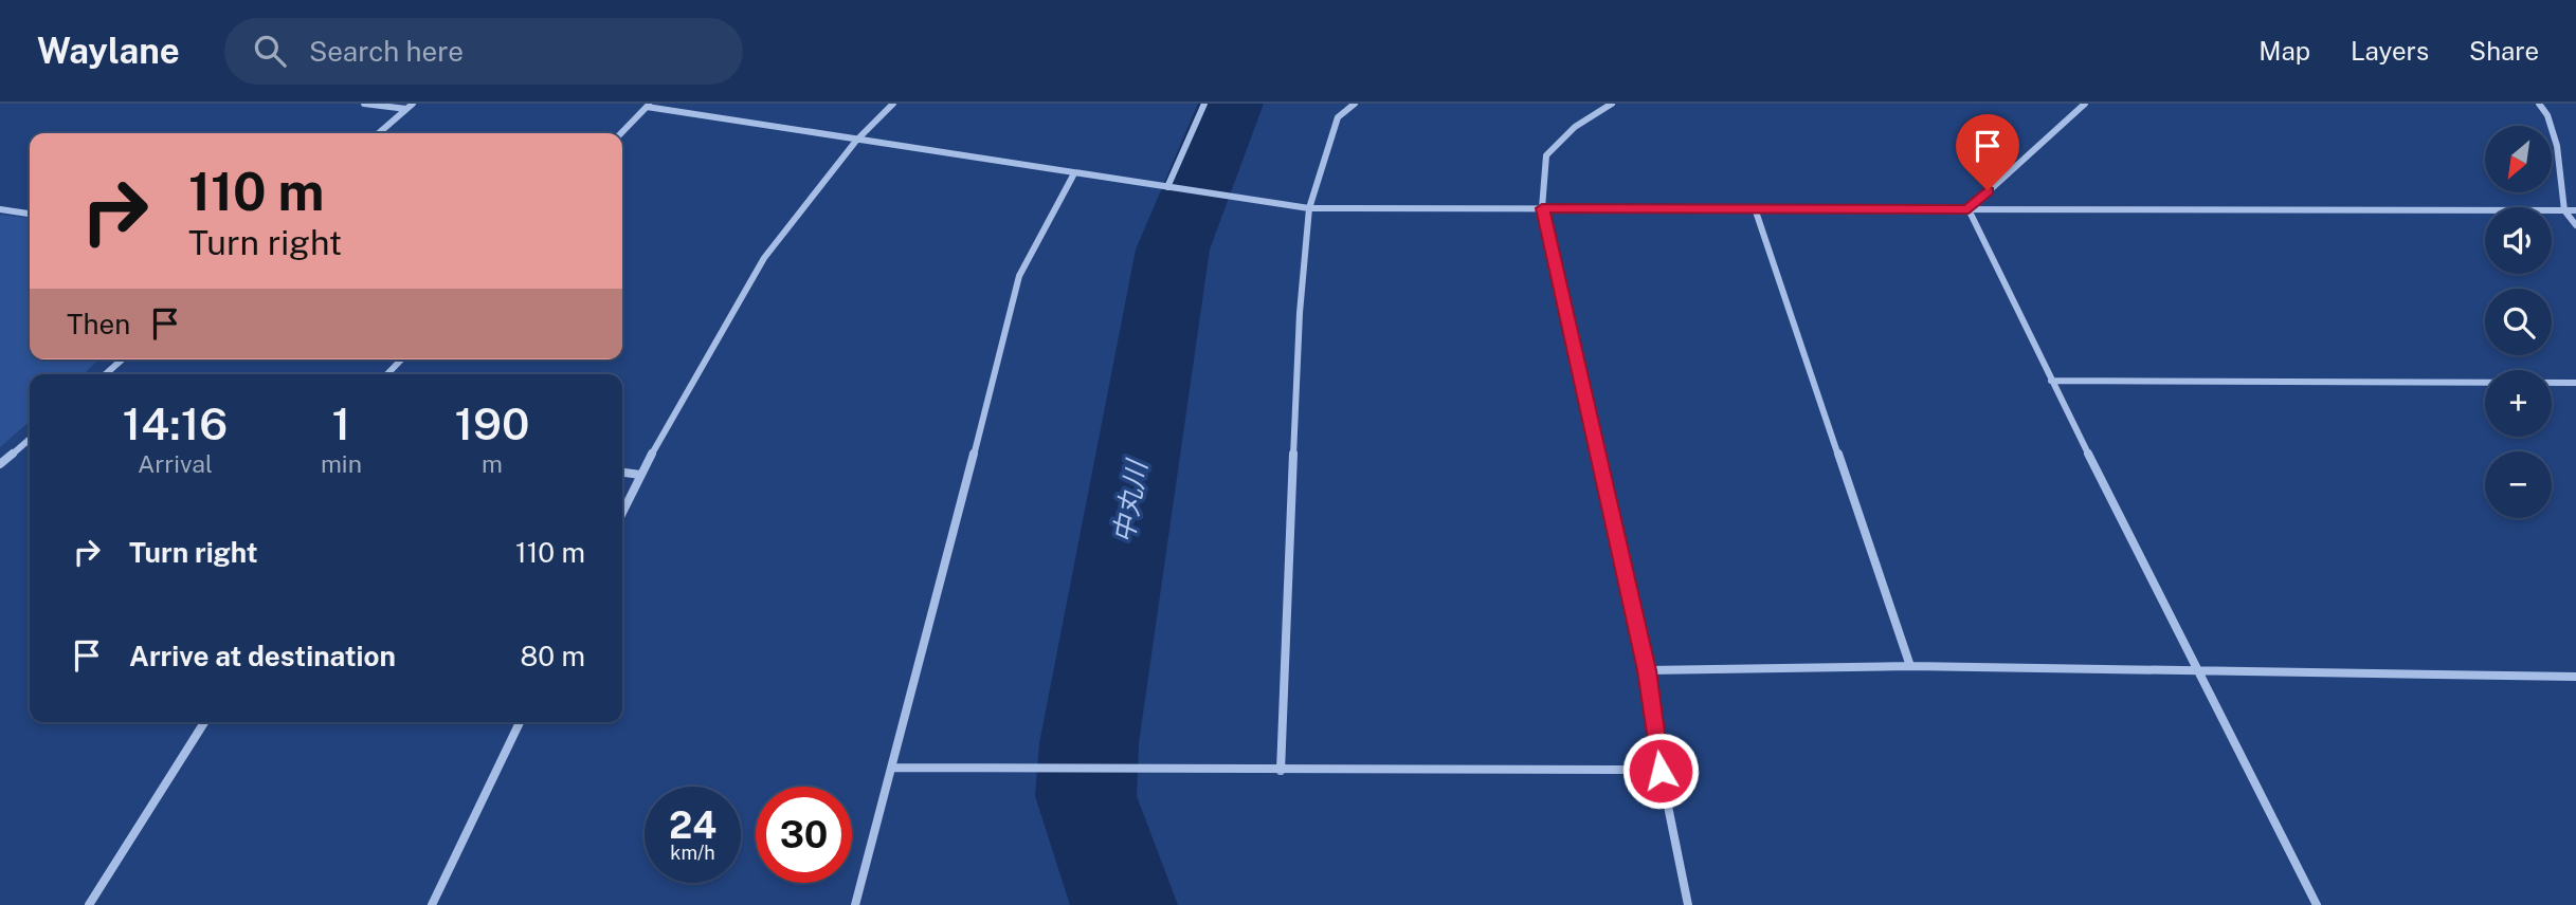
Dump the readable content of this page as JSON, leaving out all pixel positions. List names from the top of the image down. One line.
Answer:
{"water":["中丸川"],"north":"bottom left","page":{"header":"Waylane","search":"Search here","nav":["Map","Layers","Share"],"map_buttons":["+","−"],"turn":["110 m","Turn right"],"then":"Then","eta":["14:16","Arrival","1","min","190","m"],"list":[{"name":"Turn right","value":"110 m"},{"name":"Arrive at destination","value":"80 m"}],"speed":"24 km/h","limit":"30"}}
